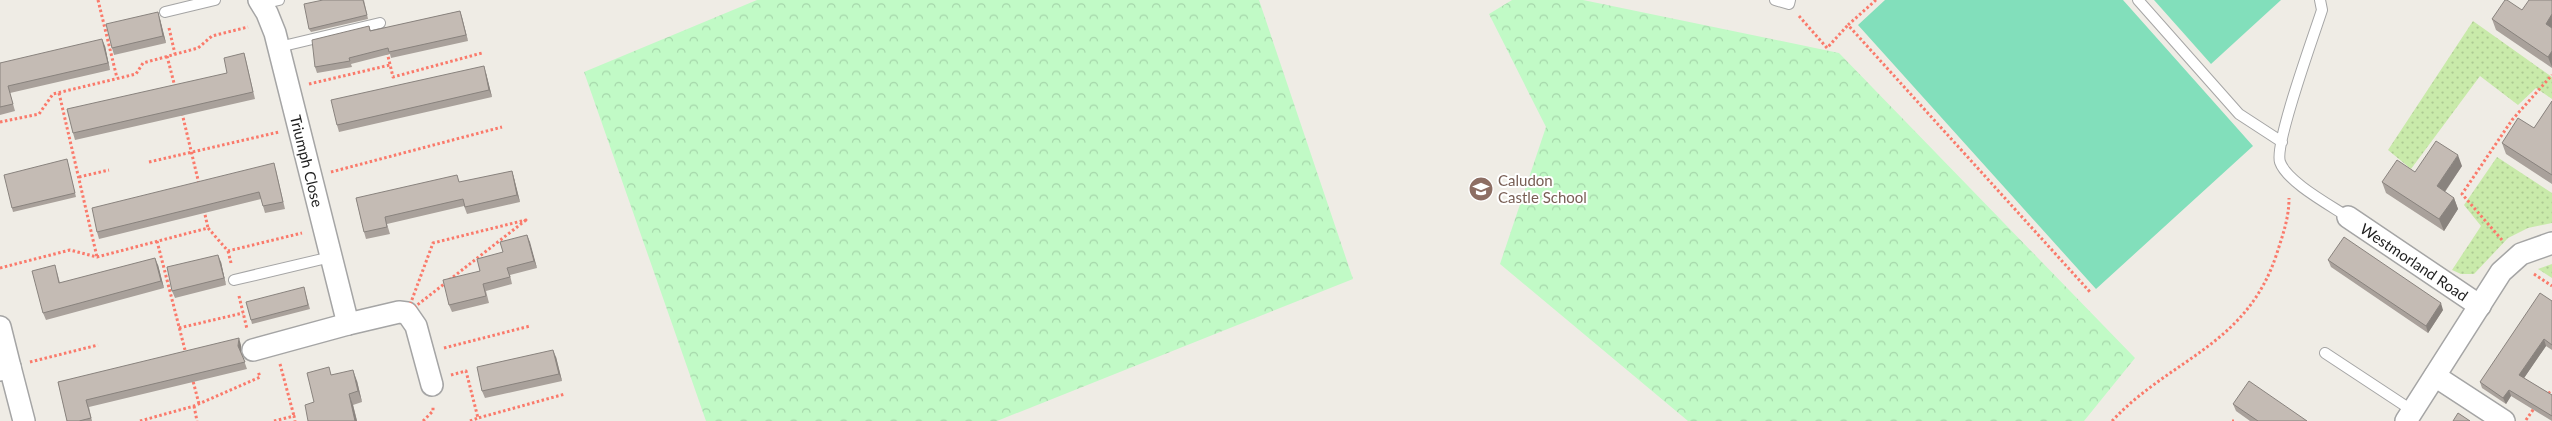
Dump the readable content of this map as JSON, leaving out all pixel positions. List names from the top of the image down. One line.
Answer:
{"streets":{"street":["Triumph Close","Westmorland Road"]},"places":{"school or university":["Caludon Castle School"]}}
